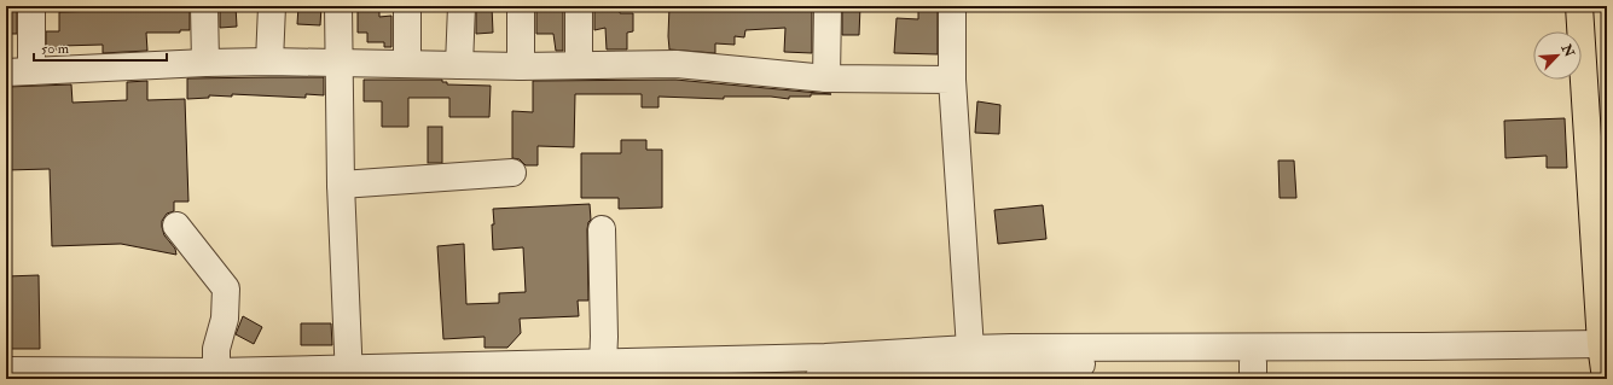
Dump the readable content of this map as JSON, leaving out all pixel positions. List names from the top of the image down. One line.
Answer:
{"scale_bar":"50 m","north":"top right"}
